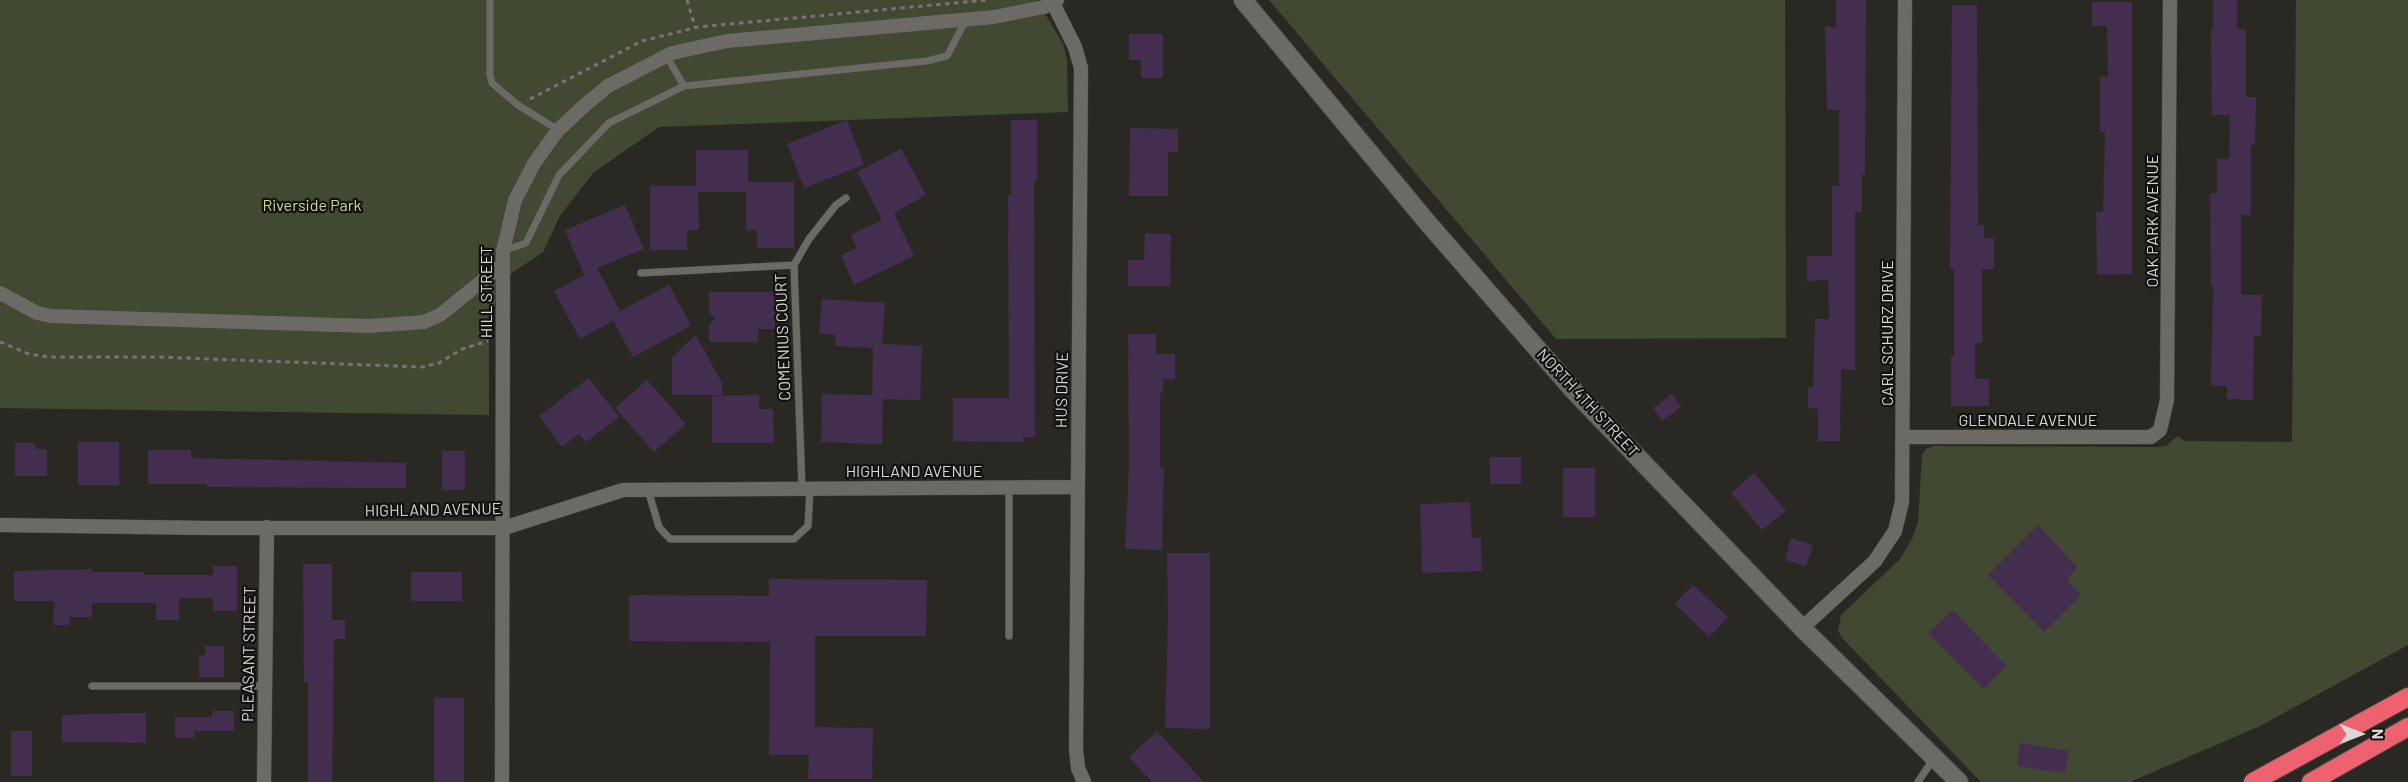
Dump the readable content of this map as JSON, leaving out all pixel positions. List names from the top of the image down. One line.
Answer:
{"streets":{"street":["OAK PARK AVENUE","HILL STREET","CARL SCHURZ DRIVE","HUS DRIVE","NORTH 4TH STREET","GLENDALE AVENUE","HIGHLAND AVENUE","PLEASANT STREET"],"lane":["COMENIUS COURT"]},"crossings":[["OAK PARK AVENUE","GLENDALE AVENUE"],["HILL STREET","HUS DRIVE"],["HILL STREET","HIGHLAND AVENUE"],["CARL SCHURZ DRIVE","NORTH 4TH STREET"],["CARL SCHURZ DRIVE","GLENDALE AVENUE"],["COMENIUS COURT","HIGHLAND AVENUE"],["HUS DRIVE","HIGHLAND AVENUE"],["HIGHLAND AVENUE","PLEASANT STREET"]],"parks":["Riverside Park"],"north":"right"}
